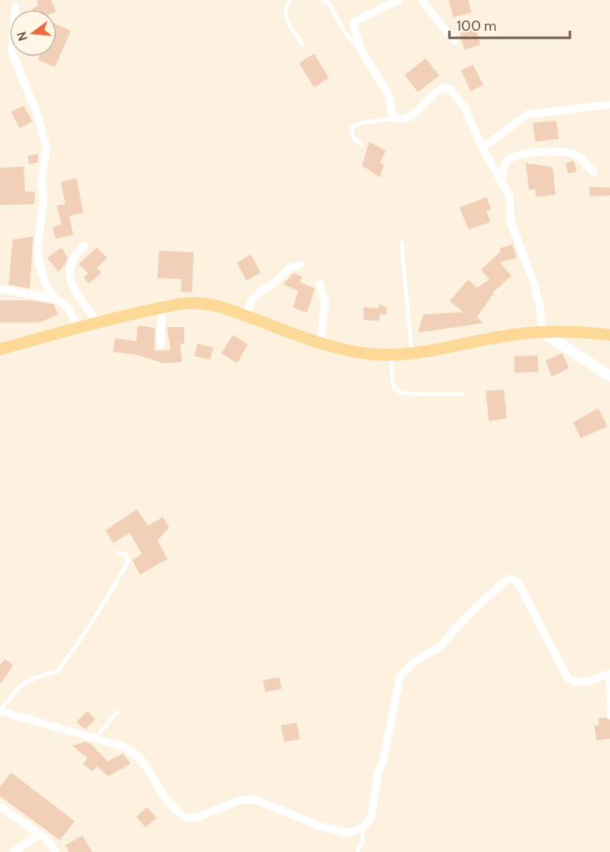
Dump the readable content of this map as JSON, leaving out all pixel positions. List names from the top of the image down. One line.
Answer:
{"scale_bar":"100 m","north":"left"}
